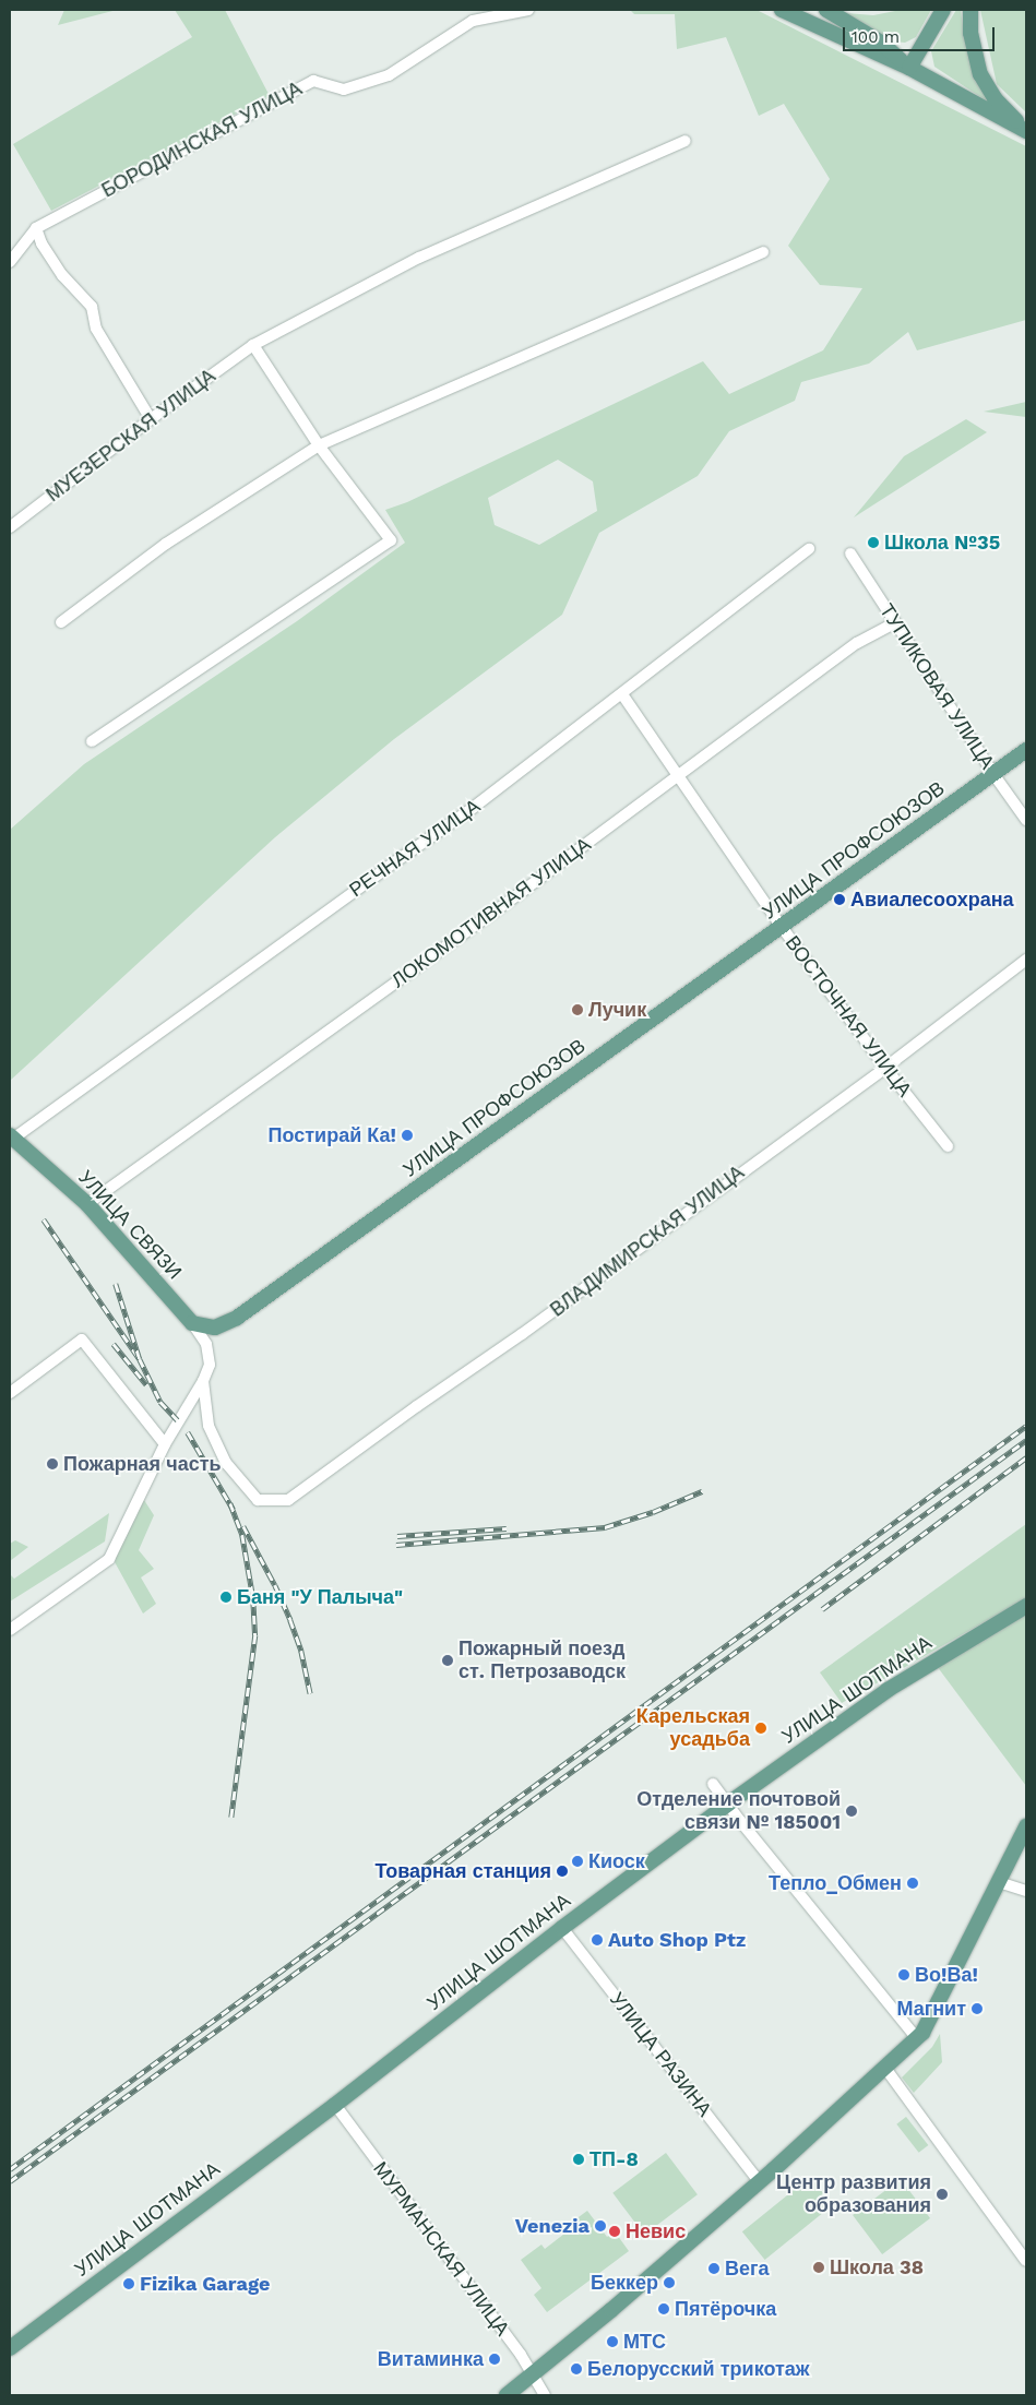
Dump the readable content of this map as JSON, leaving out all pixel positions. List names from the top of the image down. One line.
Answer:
{"streets":{"main road":["УЛИЦА ПРОФСОЮЗОВ","УЛИЦА СВЯЗИ","УЛИЦА ШОТМАНА"],"street":["БОРОДИНСКАЯ УЛИЦА","МУЕЗЕРСКАЯ УЛИЦА","ТУПИКОВАЯ УЛИЦА","РЕЧНАЯ УЛИЦА","ЛОКОМОТИВНАЯ УЛИЦА","ВОСТОЧНАЯ УЛИЦА","ВЛАДИМИРСКАЯ УЛИЦА","УЛИЦА РАЗИНА","МУРМАНСКАЯ УЛИЦА"]},"crossings":[["ТУПИКОВАЯ УЛИЦА","УЛИЦА ПРОФСОЮЗОВ"],["ТУПИКОВАЯ УЛИЦА","ЛОКОМОТИВНАЯ УЛИЦА"],["РЕЧНАЯ УЛИЦА","ВОСТОЧНАЯ УЛИЦА"],["РЕЧНАЯ УЛИЦА","УЛИЦА СВЯЗИ"],["УЛИЦА ПРОФСОЮЗОВ","ВОСТОЧНАЯ УЛИЦА"],["УЛИЦА ПРОФСОЮЗОВ","УЛИЦА СВЯЗИ"],["ЛОКОМОТИВНАЯ УЛИЦА","ВОСТОЧНАЯ УЛИЦА"],["ЛОКОМОТИВНАЯ УЛИЦА","УЛИЦА СВЯЗИ"],["ВОСТОЧНАЯ УЛИЦА","ВЛАДИМИРСКАЯ УЛИЦА"],["УЛИЦА ШОТМАНА","УЛИЦА РАЗИНА"],["УЛИЦА ШОТМАНА","МУРМАНСКАЯ УЛИЦА"]],"places":["Школа №35","Авиалесоохрана","Лучик","Постирай Ка!","Пожарная часть","Баня \"У Палыча\"","Пожарный поезд ст. Петрозаводск","Карельская усадьба","Отделение почтовой связи № 185001","Киоск","Товарная станция","Тепло_Обмен","Auto Shop Ptz","Во!Ва!","Магнит","ТП-8","Центр развития образования","Venezia","Невис","Школа 38","Вега","Беккер","Fizika Garage","Пятёрочка","МТС","Витаминка","Белорусский трикотаж"],"scale_bar":"100 m"}
